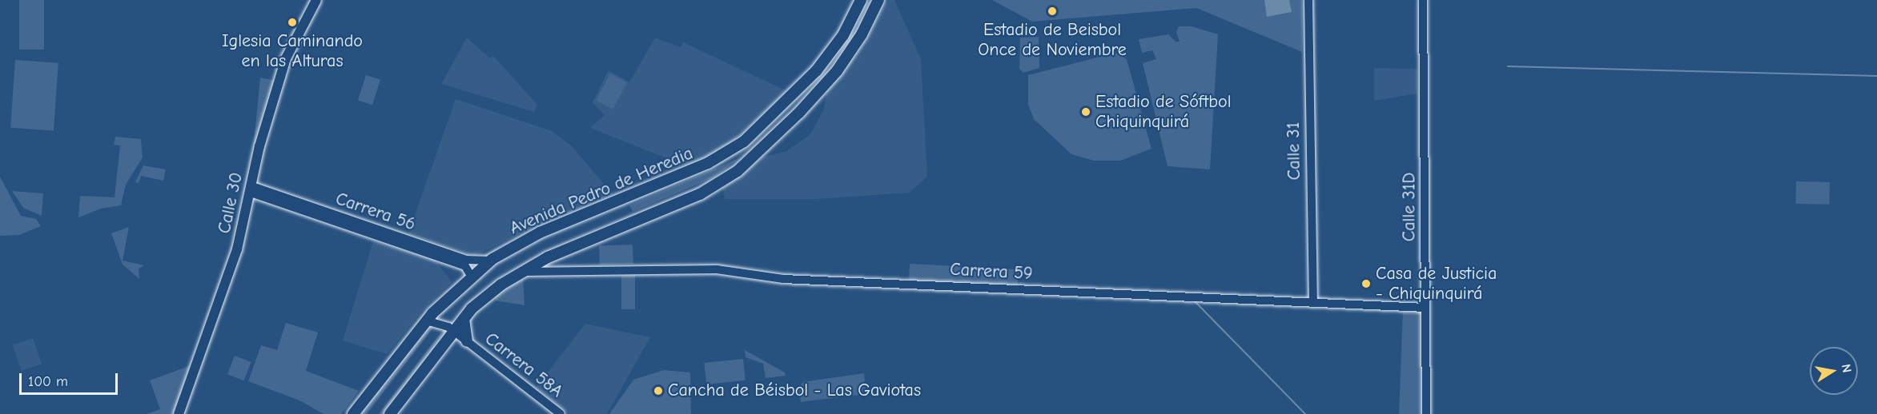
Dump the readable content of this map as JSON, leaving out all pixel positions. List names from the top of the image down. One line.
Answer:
{"streets":{"highway":["Avenida Pedro de Heredia"],"main road":["Calle 30"],"street":["Calle 31","Calle 31D","Carrera 56","Carrera 59","Carrera 58A"]},"crossings":[["Calle 31","Carrera 59"],["Avenida Pedro de Heredia","Carrera 56"],["Avenida Pedro de Heredia","Carrera 58A"],["Calle 30","Carrera 56"],["Calle 31D","Carrera 59"]],"places":["Estadio de Beisbol Once de Noviembre","Iglesia Caminando en las Alturas","Estadio de Sóftbol Chiquinquirá","Casa de Justicia - Chiquinquirá","Cancha de Béisbol - Las Gaviotas"],"scale_bar":"100 m","north":"right"}
